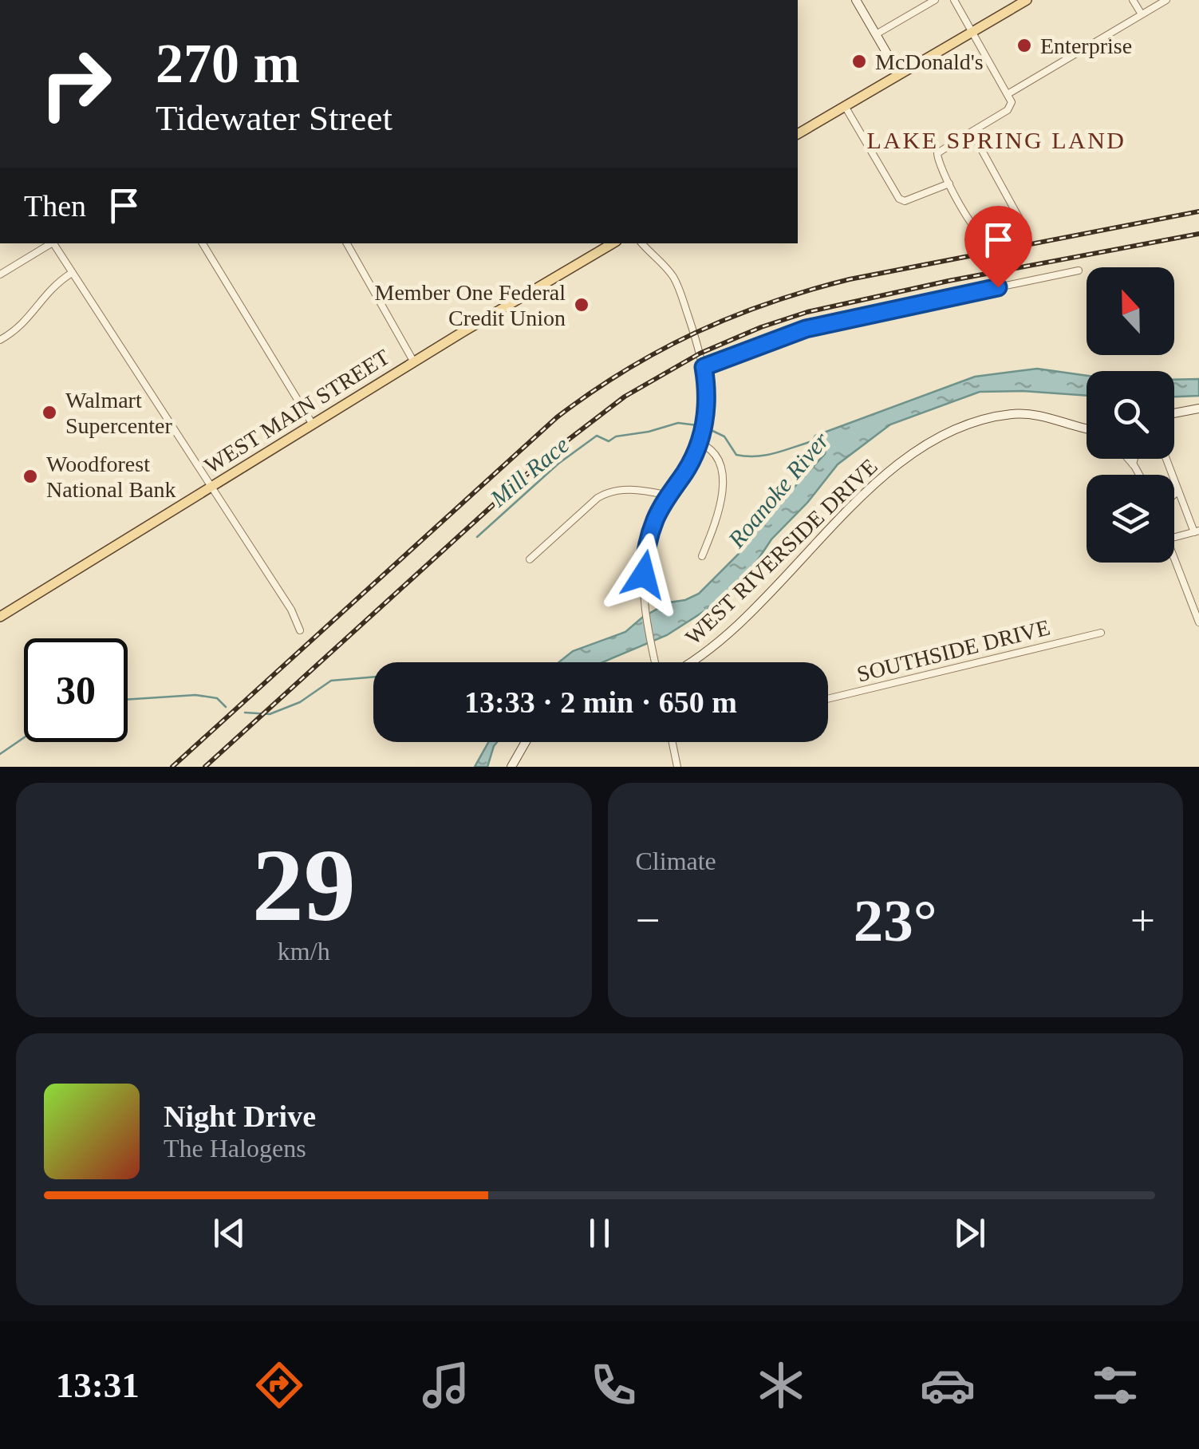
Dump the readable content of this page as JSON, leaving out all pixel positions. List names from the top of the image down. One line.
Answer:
{"streets":{"main road":["WEST MAIN STREET"],"street":["WEST RIVERSIDE DRIVE","SOUTHSIDE DRIVE"]},"districts":["LAKE SPRING LAND"],"water":["Mill Race","Roanoke River"],"places":["Enterprise","McDonald's","Member One Federal Credit Union","Walmart Supercenter","Woodforest National Bank"],"north":"top","page":{"turn":["270 m","Tidewater Street"],"then":"Then","limit":"30","trip":"13:33 · 2 min · 650 m","tile":[["29","km/h"],"Climate"],"heat":["−","23°","+"],"song":["Night Drive","The Halogens"],"tabs":"13:31"}}
